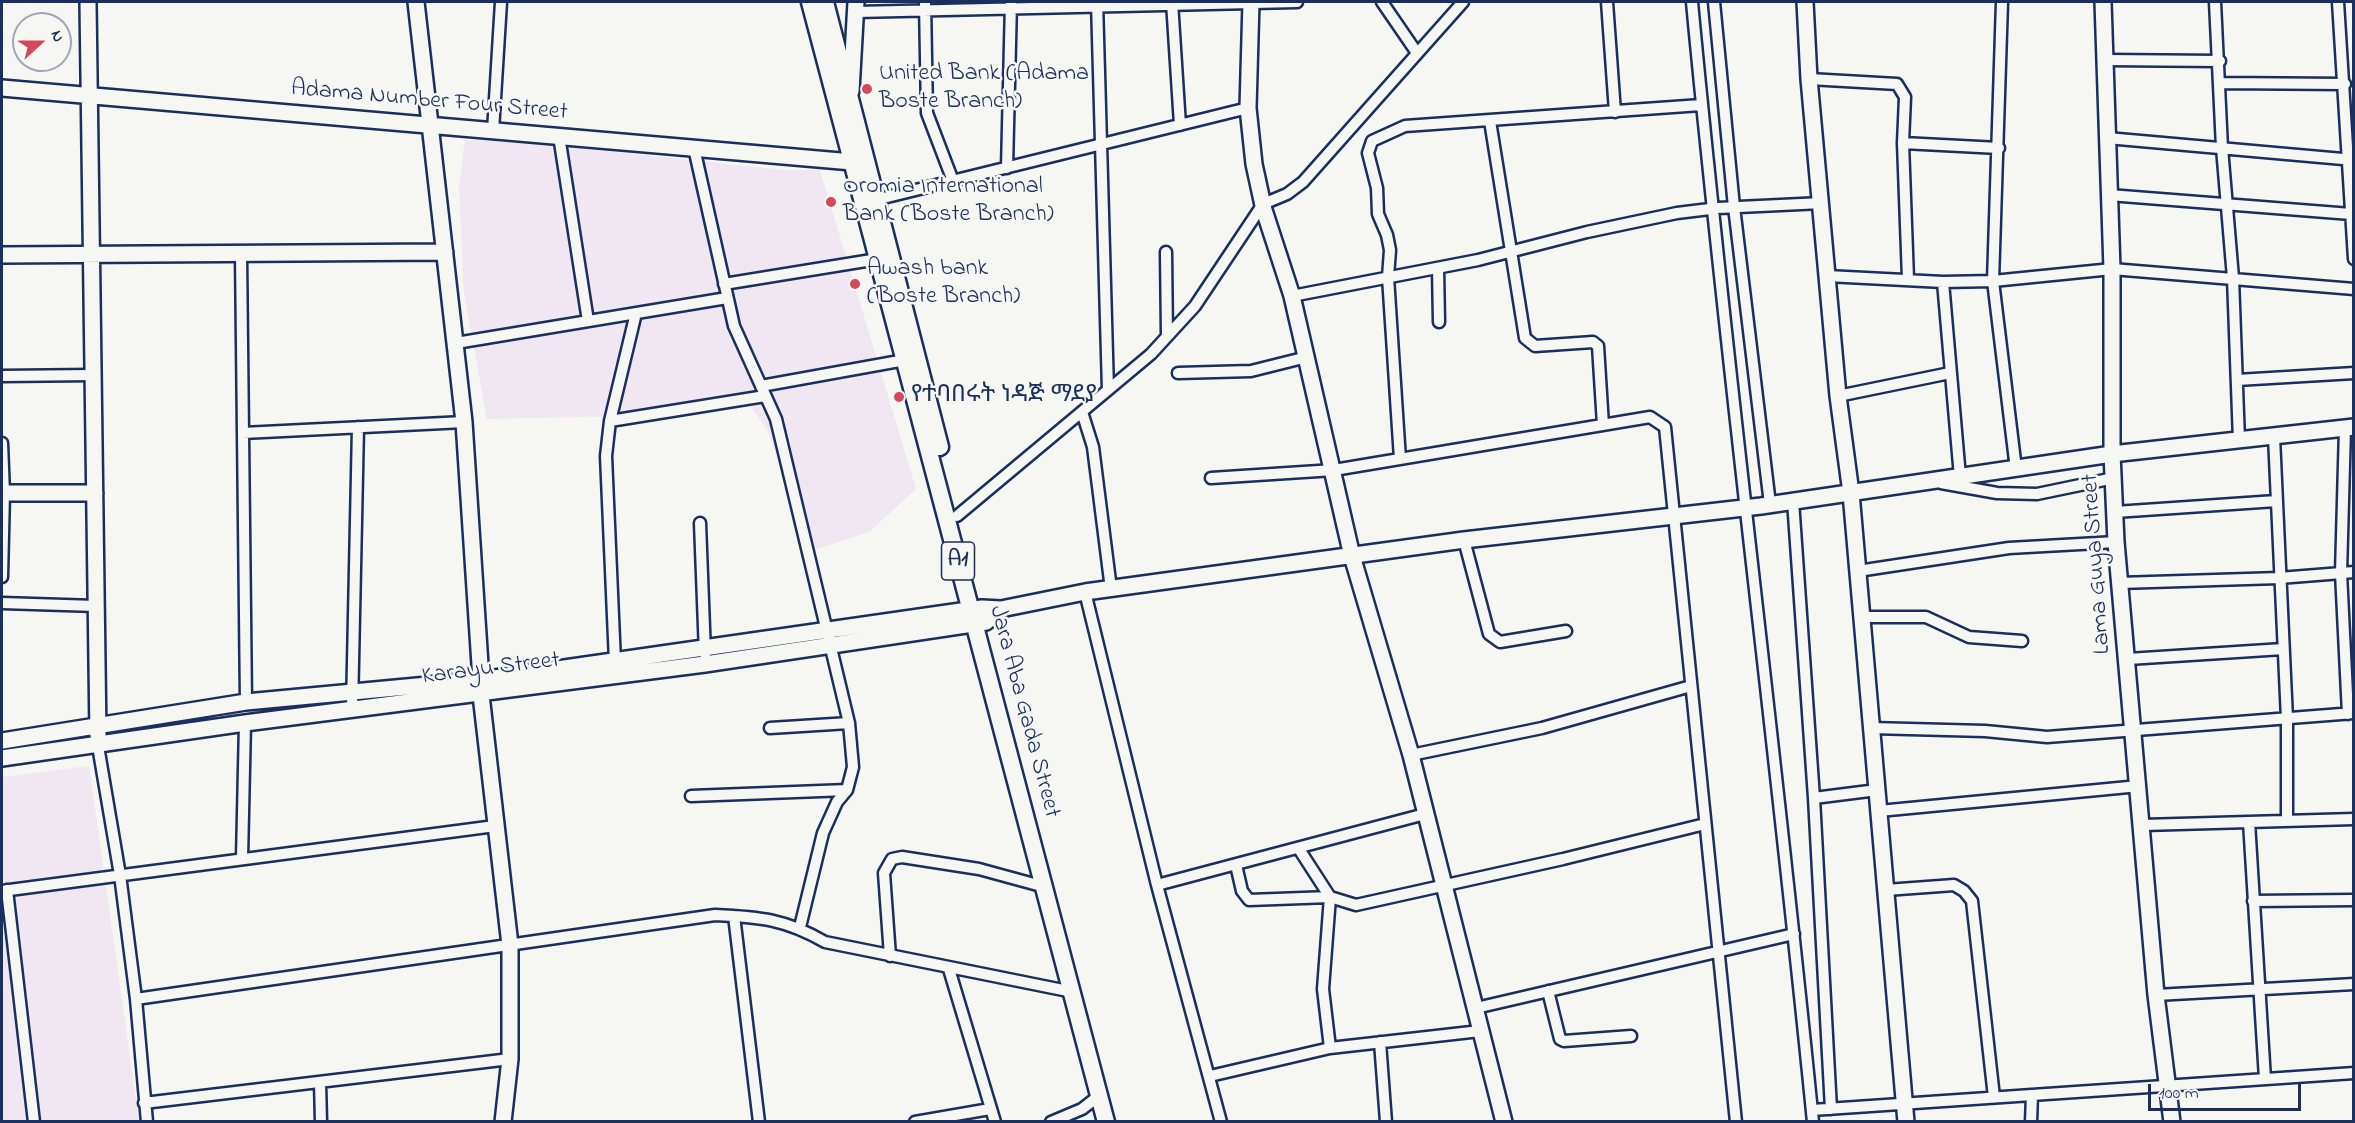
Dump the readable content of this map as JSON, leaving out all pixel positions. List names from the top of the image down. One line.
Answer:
{"streets":{"main road":["A1","Jara Aba Gada Street"],"street":["Adama Number Four Street","Lama Guya Street","Karayu Street"]},"crossings":[["Adama Number Four Street","Jara Aba Gada Street"],["Karayu Street","Jara Aba Gada Street"]],"places":["United Bank (Adama Boste Branch)","Oromia International Bank (Boste Branch)","Awash bank (Boste Branch)","የተባበሩት ነዳጅ ማደያ"],"scale_bar":"100 m","north":"right"}
